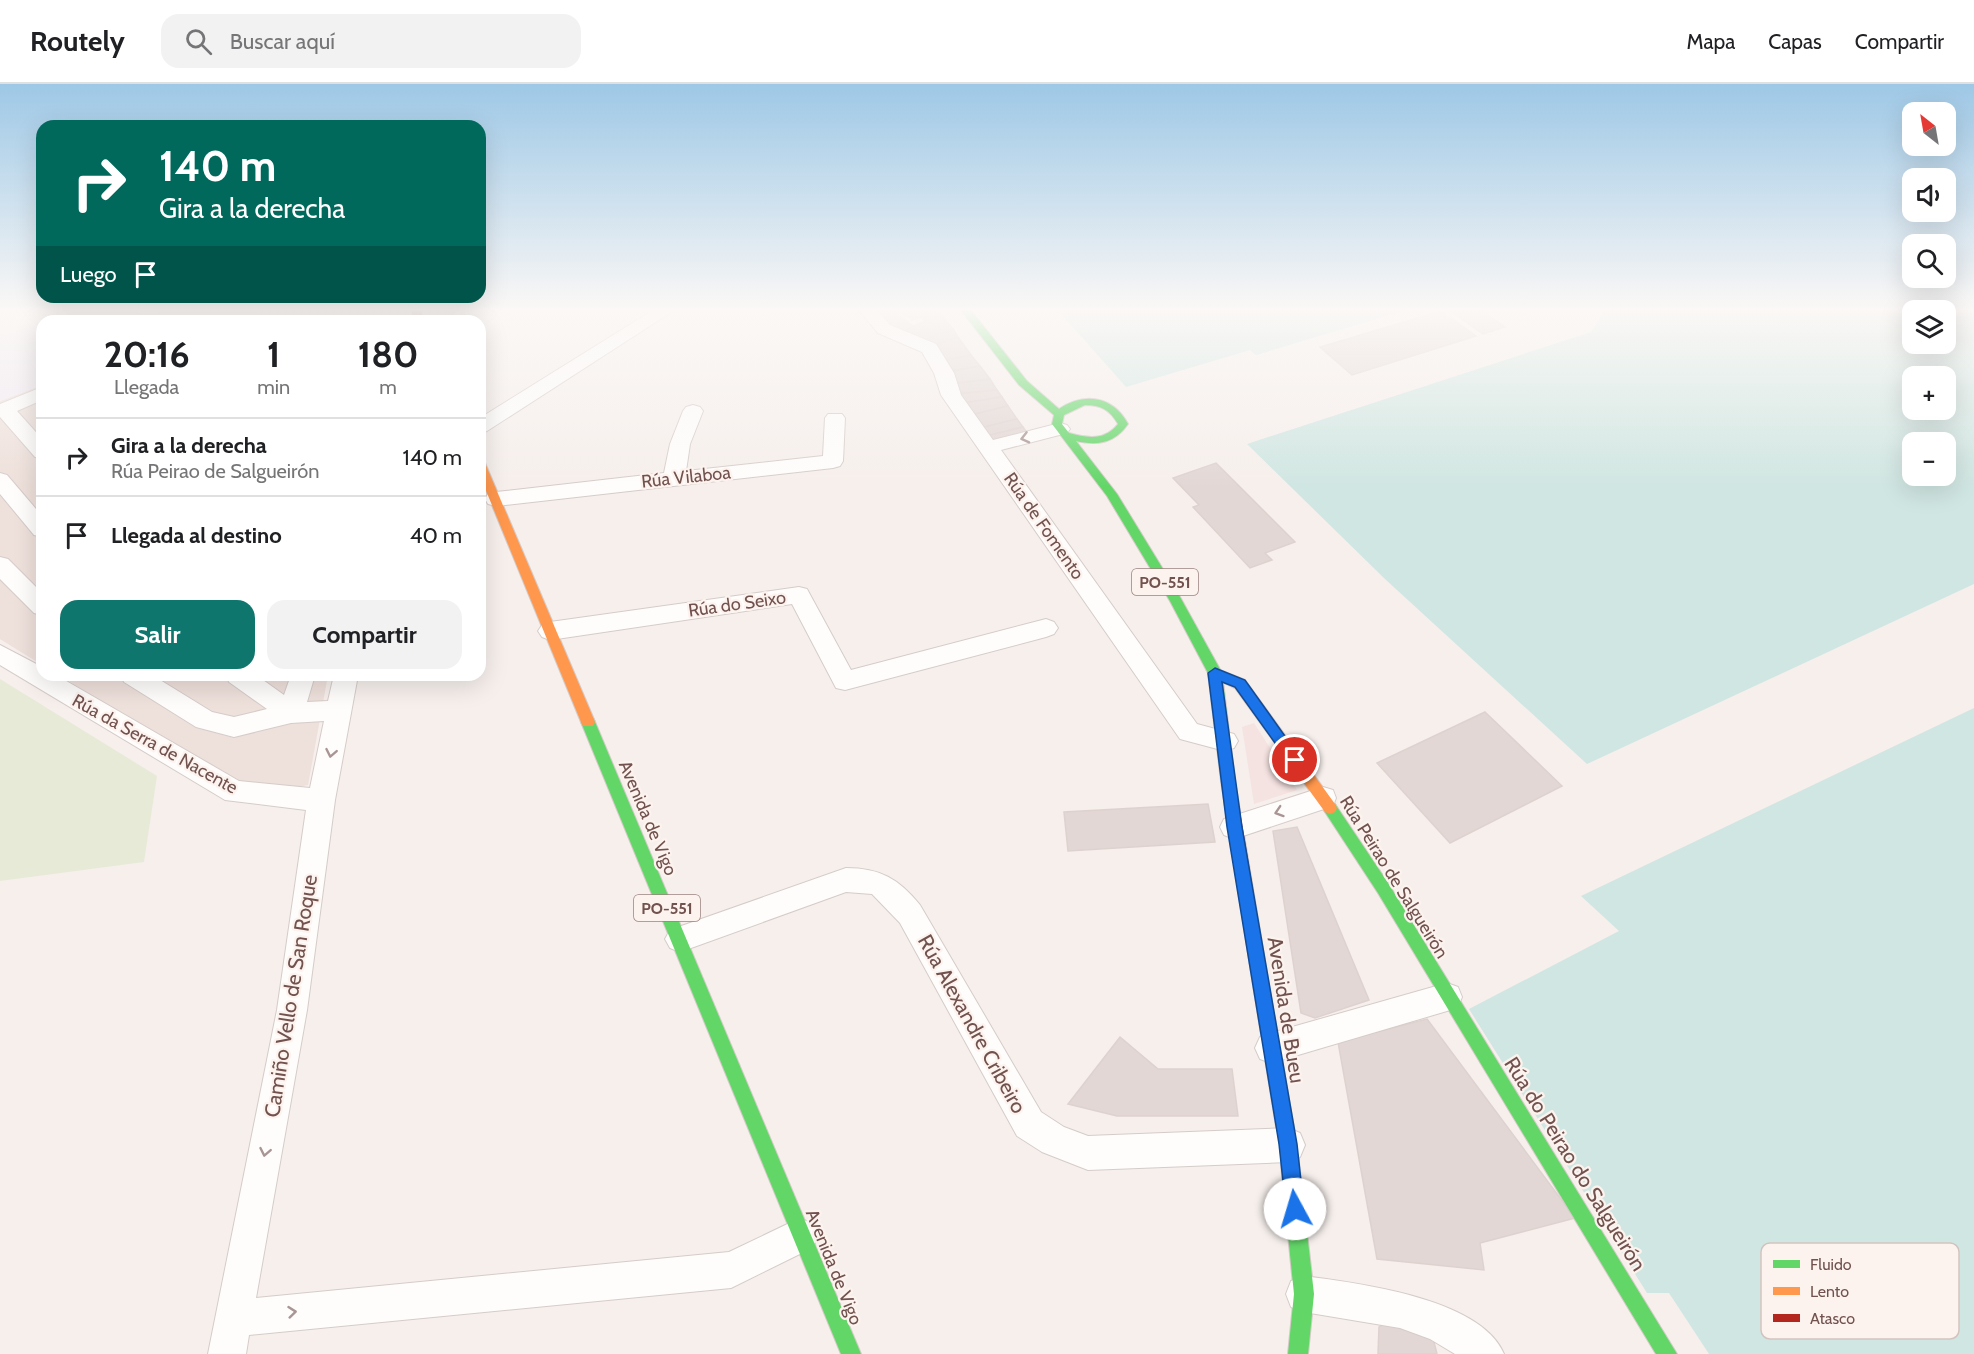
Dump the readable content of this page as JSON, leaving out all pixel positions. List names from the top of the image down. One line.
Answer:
{"streets":{"main road":["PO-551","Avenida de Vigo","Rúa Peirao de Salgueirón","Avenida de Bueu","Rúa do Peirao do Salgueirón"],"street":["Rúa Vilaboa","Rúa de Fomento","Rúa do Seixo","Rúa da Serra de Nacente","Camiño Vello de San Roque","Rúa Alexandre Cribeiro"]},"crossings":[["Rúa Vilaboa","Avenida de Vigo"],["Rúa de Fomento","Avenida de Bueu"],["PO-551","Rúa Peirao de Salgueirón"],["PO-551","Avenida de Bueu"],["Rúa do Seixo","Avenida de Vigo"],["Rúa da Serra de Nacente","Camiño Vello de San Roque"],["Avenida de Vigo","Camiño Vello de San Roque"],["Avenida de Vigo","Rúa Alexandre Cribeiro"],["Rúa Peirao de Salgueirón","Avenida de Bueu"],["Rúa Peirao de Salgueirón","Rúa do Peirao do Salgueirón"],["Avenida de Bueu","Rúa Alexandre Cribeiro"]],"legend":["Fluido","Lento","Atasco"],"north":"top left","page":{"header":"Routely","search":"Buscar aquí","nav":["Mapa","Capas","Compartir"],"map_buttons":["+","−"],"turn":["140 m","Gira a la derecha"],"then":"Luego","eta":["20:16","Llegada","1","min","180","m"],"list":[{"name":"Gira a la derecha","note":"Rúa Peirao de Salgueirón","value":"140 m"},{"name":"Llegada al destino","value":"40 m"}],"buttons":["Salir","Compartir"]}}
